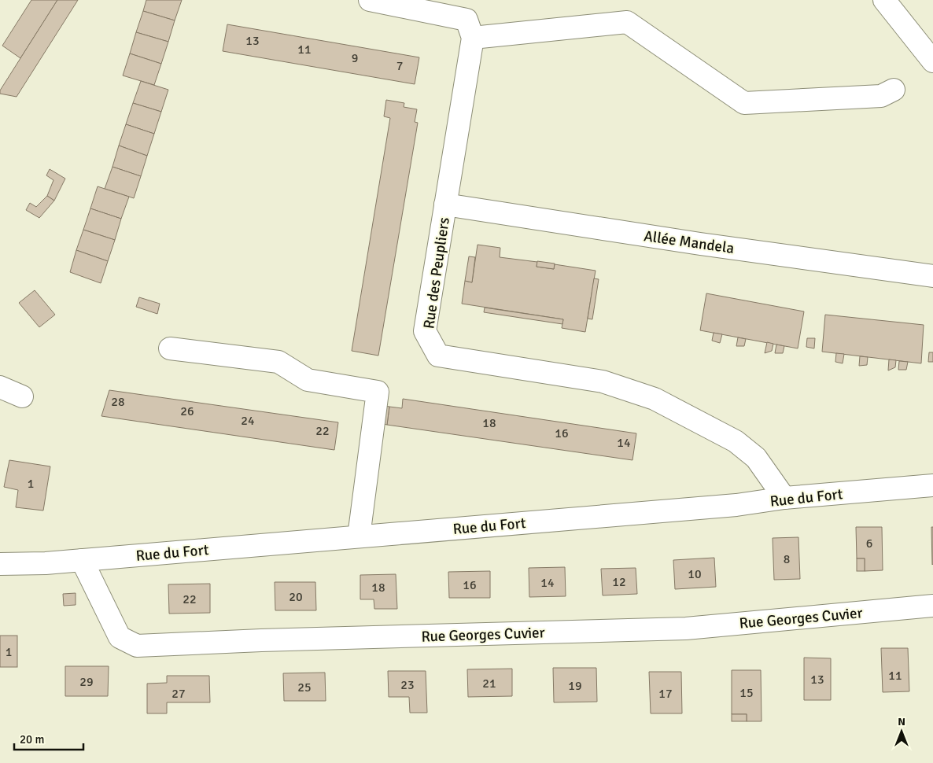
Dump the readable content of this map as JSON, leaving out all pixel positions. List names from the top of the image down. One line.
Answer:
{"streets":{"street":["Allée Mandela","Rue des Peupliers","Rue du Fort","Rue Georges Cuvier"]},"crossings":[["Allée Mandela","Rue des Peupliers"],["Rue des Peupliers","Rue du Fort"],["Rue du Fort","Rue Georges Cuvier"]],"house_numbers":["13","11","9","7","28","26","24","18","22","16","14","1","6","8","10","12","14","16","18","20","22","1","11","13","29","21","23","19","25","15","27","17"],"scale_bar":"20 m","north":"top"}
